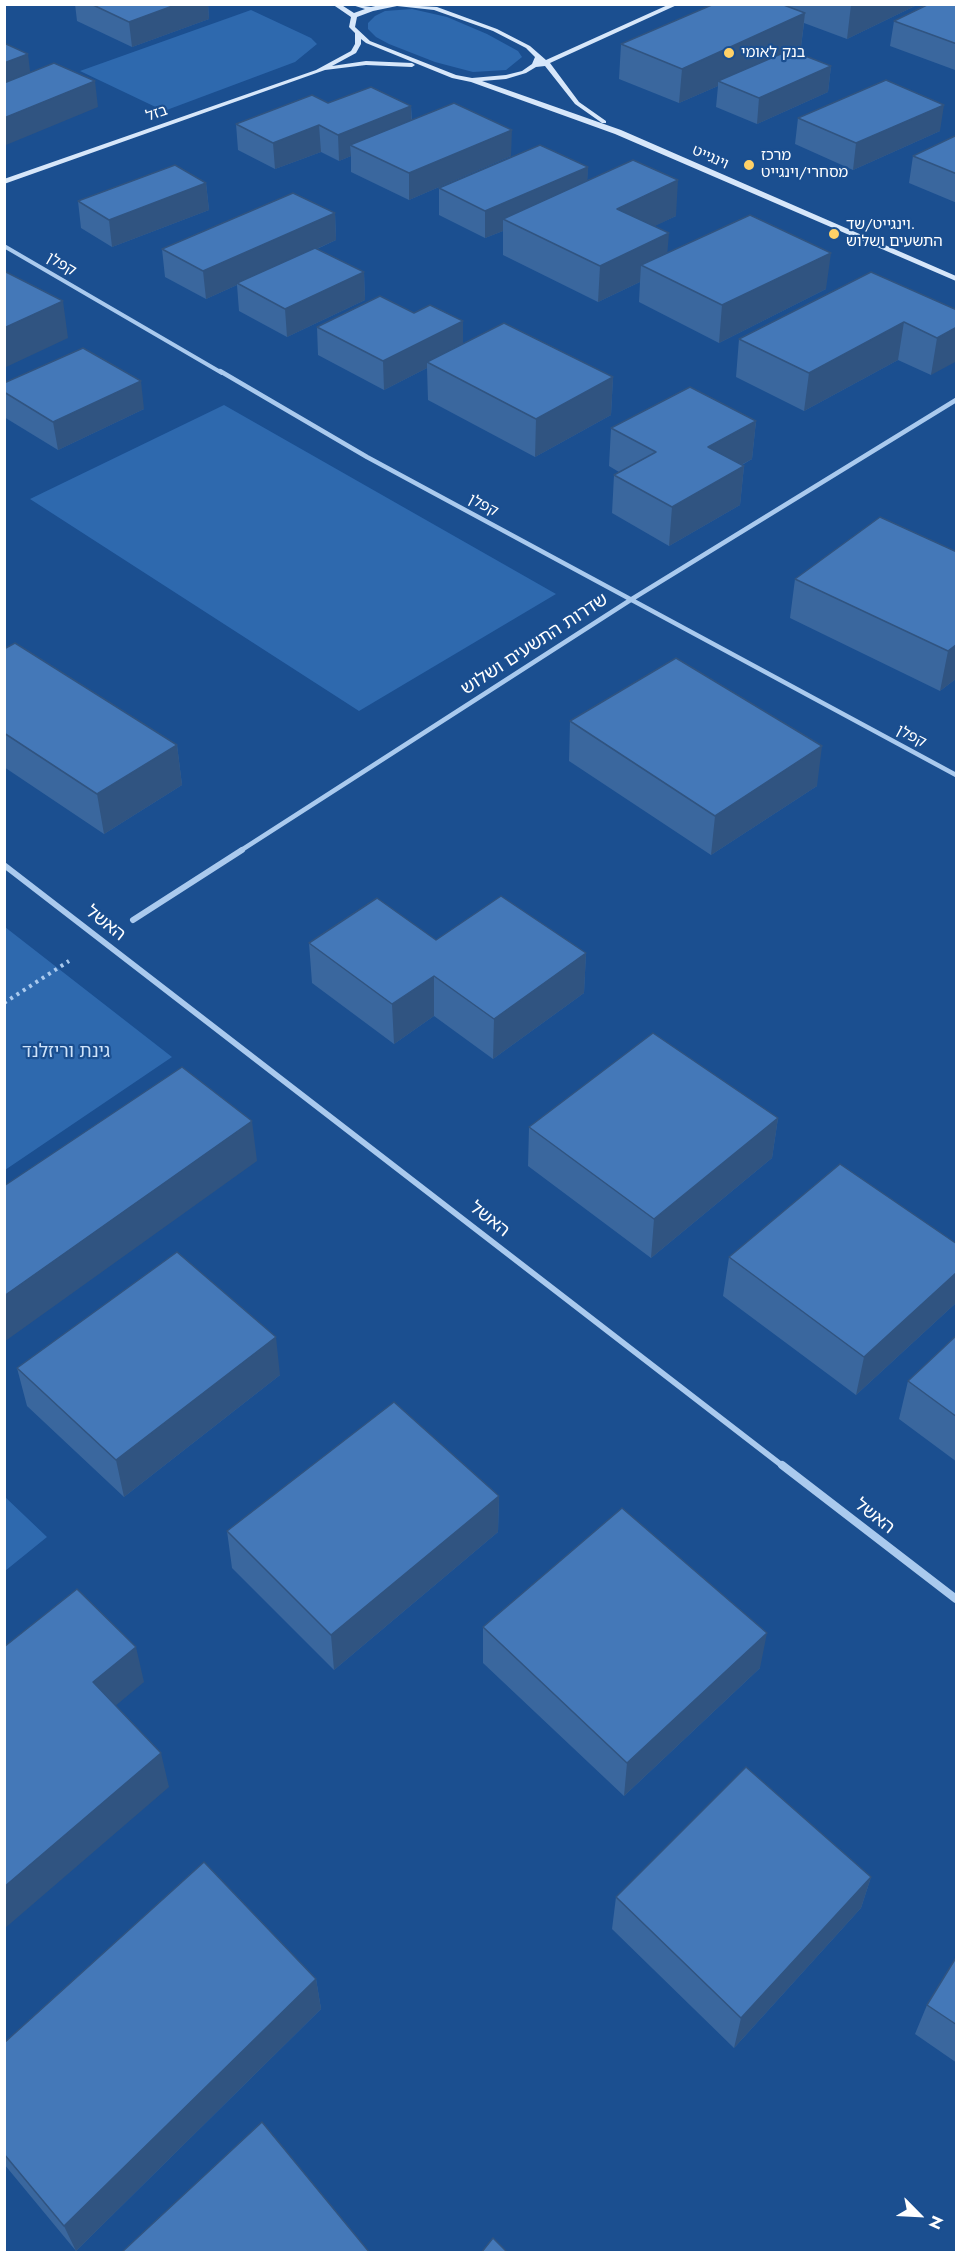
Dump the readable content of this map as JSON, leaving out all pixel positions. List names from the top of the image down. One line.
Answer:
{"streets":{"street":["בזל","וינגייט","קפלן","שדרות התשעים ושלוש","האשל"]},"crossings":[["בזל","וינגייט"],["קפלן","שדרות התשעים ושלוש"]],"parks":["גינת וריזלנד"],"places":["בנק לאומי","מרכז מסחרי/וינגייט","וינגייט/שד. התשעים ושלוש"],"north":"bottom right"}
